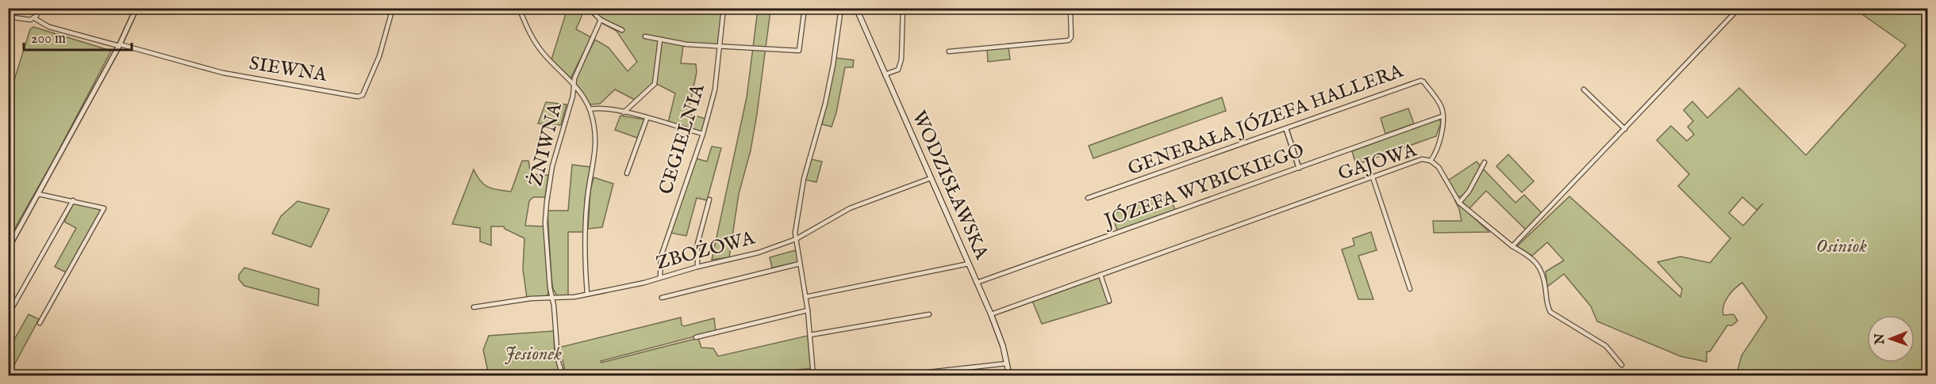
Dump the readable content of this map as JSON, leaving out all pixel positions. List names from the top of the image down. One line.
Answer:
{"streets":{"main road":["WODZISŁAWSKA"],"street":["SIEWNA","GENERAŁA JÓZEFA HALLERA","CEGIELNIA","ŻNIWNA","GAJOWA","JÓZEFA WYBICKIEGO","ZBOŻOWA"]},"crossings":[["GENERAŁA JÓZEFA HALLERA","GAJOWA"],["GENERAŁA JÓZEFA HALLERA","JÓZEFA WYBICKIEGO"],["CEGIELNIA","ZBOŻOWA"],["ŻNIWNA","ZBOŻOWA"],["GAJOWA","WODZISŁAWSKA"],["WODZISŁAWSKA","JÓZEFA WYBICKIEGO"],["WODZISŁAWSKA","ZBOŻOWA"]],"parks":["Osiniok","Jesionek"],"scale_bar":"200 m","north":"left"}
